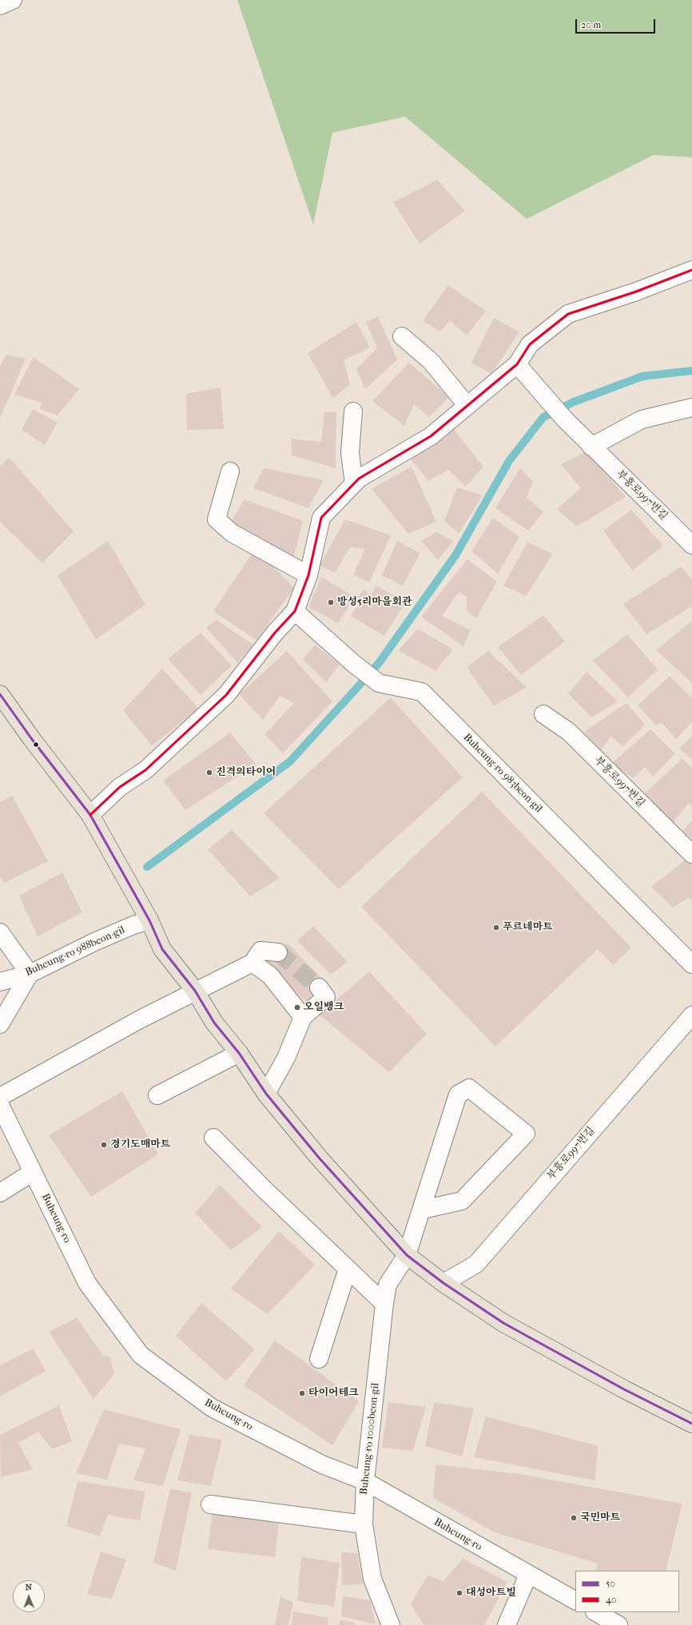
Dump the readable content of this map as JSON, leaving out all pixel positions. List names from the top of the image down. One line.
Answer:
{"streets":{"street":["부흥로997번길","Buheung-ro 983beon-gil","Buheung-ro 988beon-gil","Buheung-ro","Buheung-ro 1000beon-gil"]},"crossings":[["Buheung-ro","Buheung-ro 1000beon-gil"]],"places":["방성5리마을회관","진격의타이어","푸르네마트","오일뱅크","경기도매마트","타이어테크","국민마트","대성아트빌"],"lines":["transit line 40","transit line 50"],"legend":["50","40"],"scale_bar":"20 m","north":"top"}
